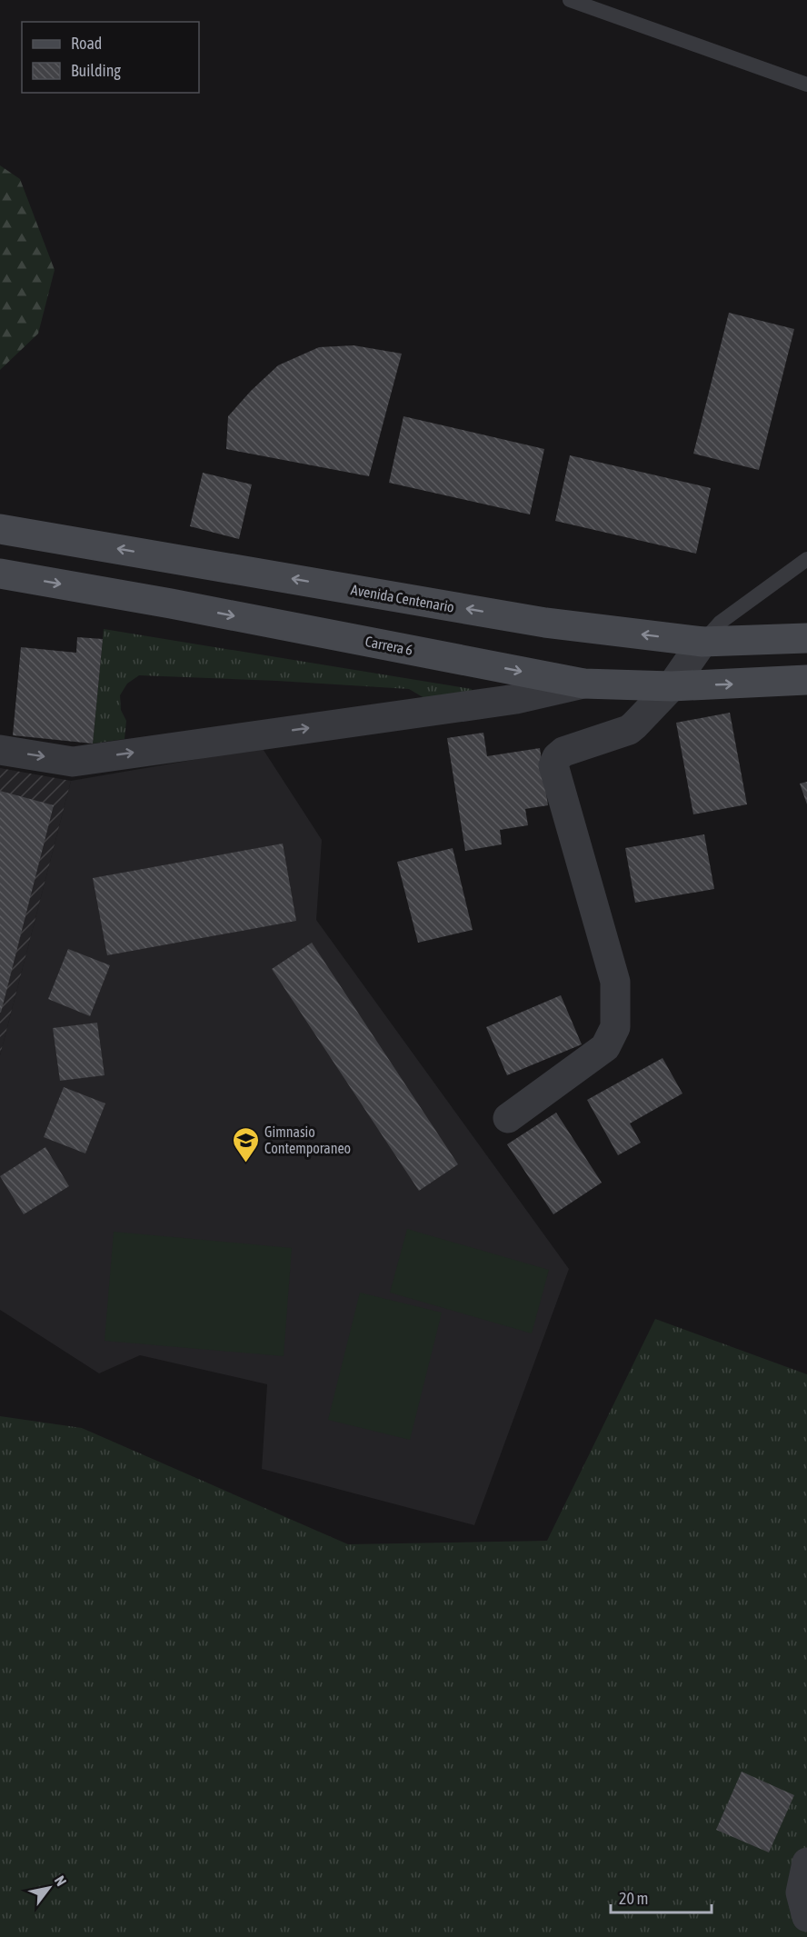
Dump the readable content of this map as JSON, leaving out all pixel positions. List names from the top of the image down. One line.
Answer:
{"streets":{"main road":["Avenida Centenario","Carrera 6"]},"one_way":["Avenida Centenario","Carrera 6"],"places":{"school or university":["Gimnasio Contemporaneo"]},"legend":["Road","Building"],"scale_bar":"20 m","north":"top right"}
